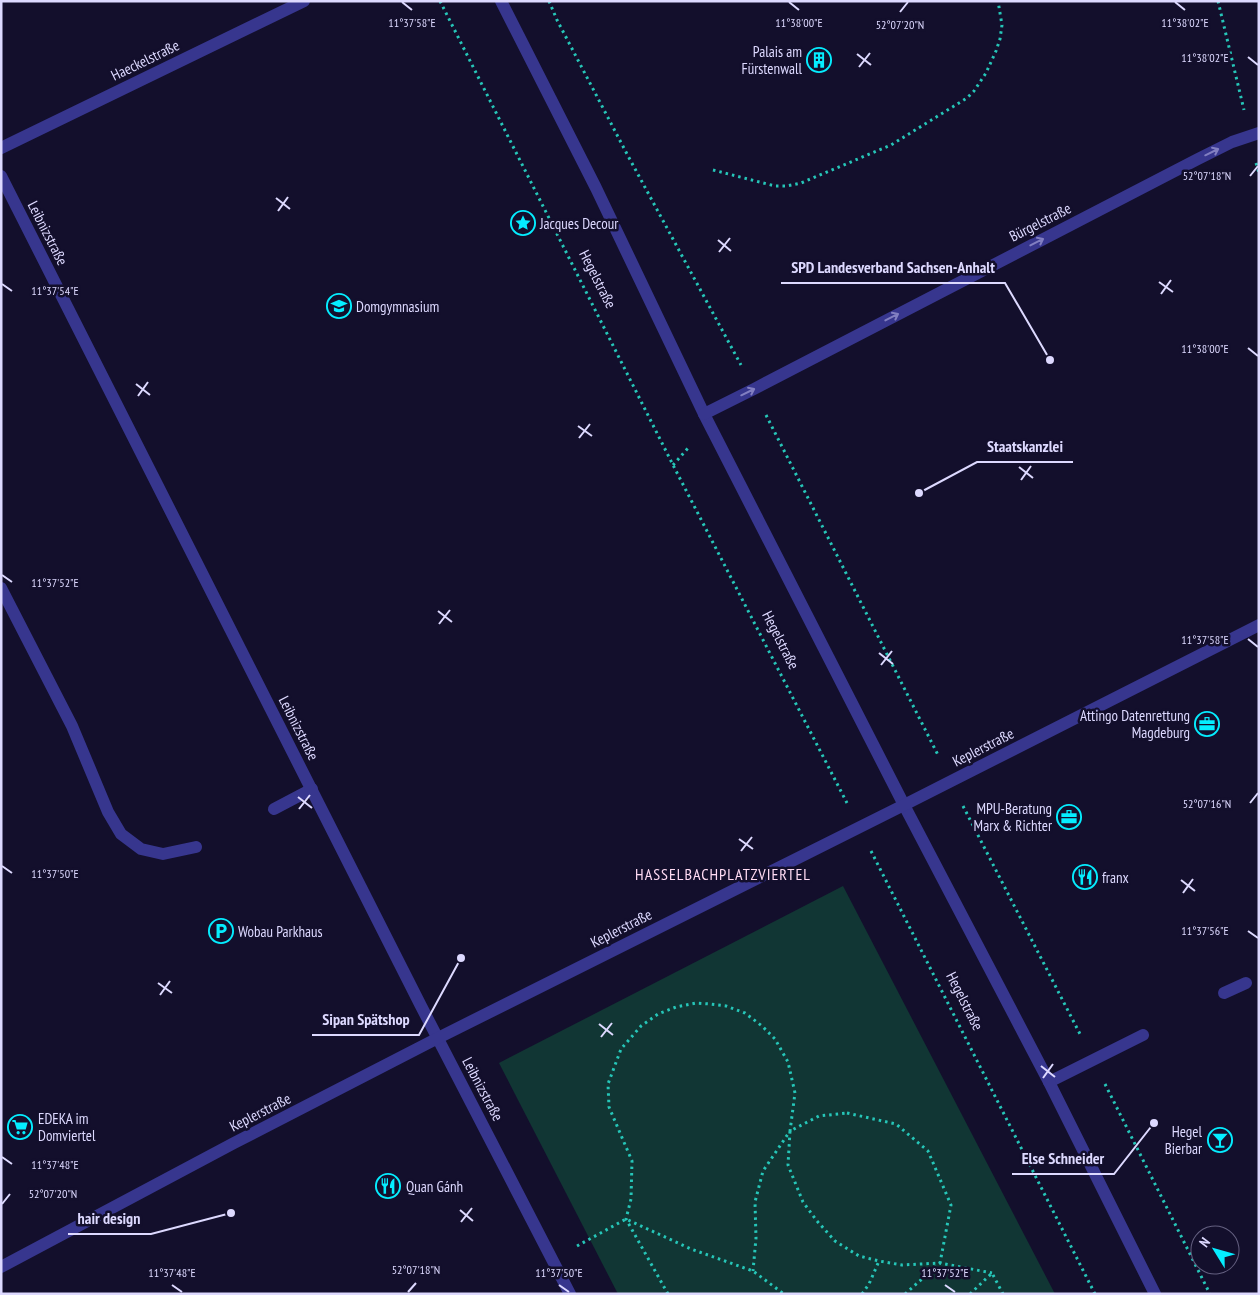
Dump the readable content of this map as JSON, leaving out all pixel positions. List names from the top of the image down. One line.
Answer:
{"streets":{"street":["Haeckelstraße","Bürgelstraße","Leibnizstraße","Keplerstraße"],"path":["Hegelstraße"]},"crossings":[["Leibnizstraße","Keplerstraße"],["Hegelstraße","Keplerstraße"]],"one_way":["Bürgelstraße"],"districts":["HASSELBACHPLATZVIERTEL"],"places":{"building":["Palais am Fürstenwall"],"place":["Jacques Decour"],"school or university":["Domgymnasium"],"other":["SPD Landesverband Sachsen-Anhalt","Staatskanzlei","Sipan Spätshop","Else Schneider","hair design"],"office":["Attingo Datenrettung Magdeburg","MPU-Beratung Marx & Richter"],"restaurant":["franx","Quan Gánh"],"parking":["Wobau Parkhaus"],"supermarket":["EDEKA im Domviertel"],"bar":["Hegel Bierbar"]},"north":"top left","coordinates":["11°38'02\"E","11°37'58\"E","11°38'00\"E","52°07'20\"N","52°07'18\"N","11°37'54\"E","11°37'52\"E","52°07'16\"N","11°37'50\"E","11°37'56\"E","11°37'48\"E"]}
